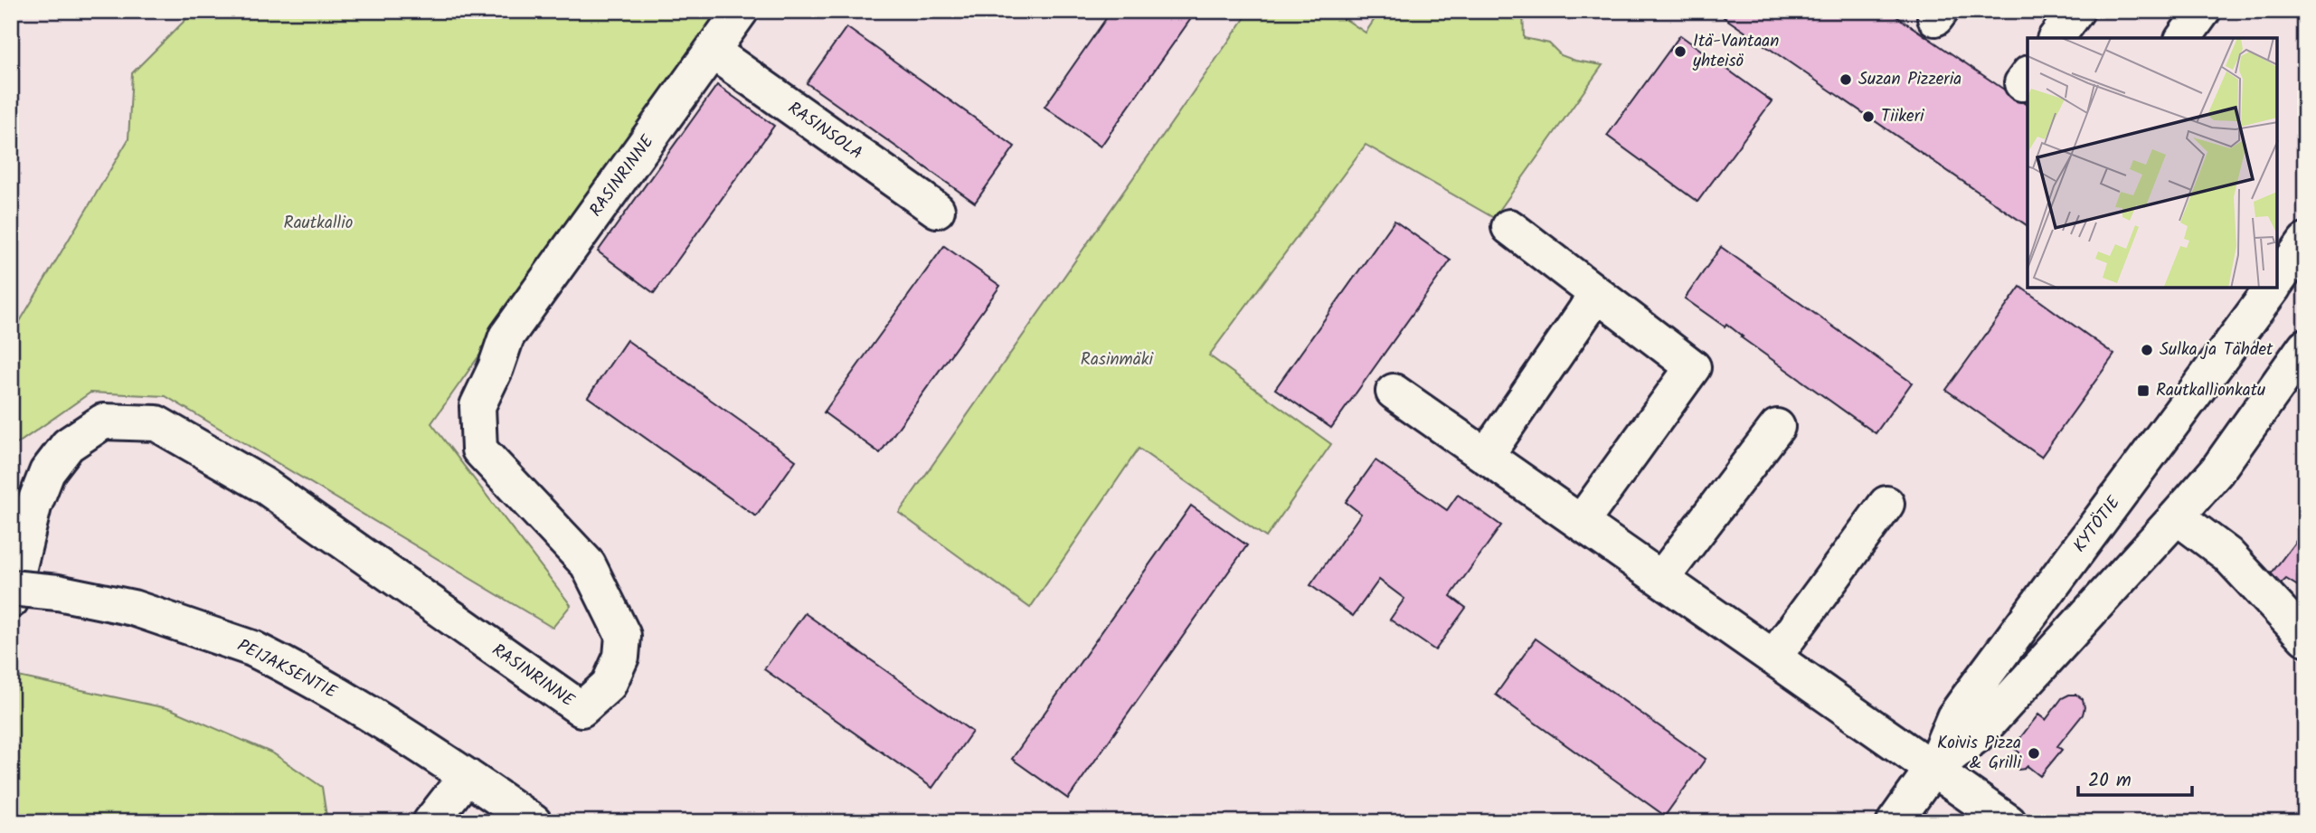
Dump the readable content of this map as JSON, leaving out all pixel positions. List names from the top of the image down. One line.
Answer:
{"streets":{"street":["RASINSOLA","RASINRINNE","KYTÖTIE","PEIJAKSENTIE"]},"crossings":[["RASINSOLA","RASINRINNE"]],"parks":["Rautkallio","Rasinmäki"],"places":{"other":["Itä-Vantaan yhteisö","Suzan Pizzeria","Tiikeri","Sulka ja Tähdet","Koivis Pizza & Grilli"],"transit":["Rautkallionkatu"]},"scale_bar":"20 m"}
